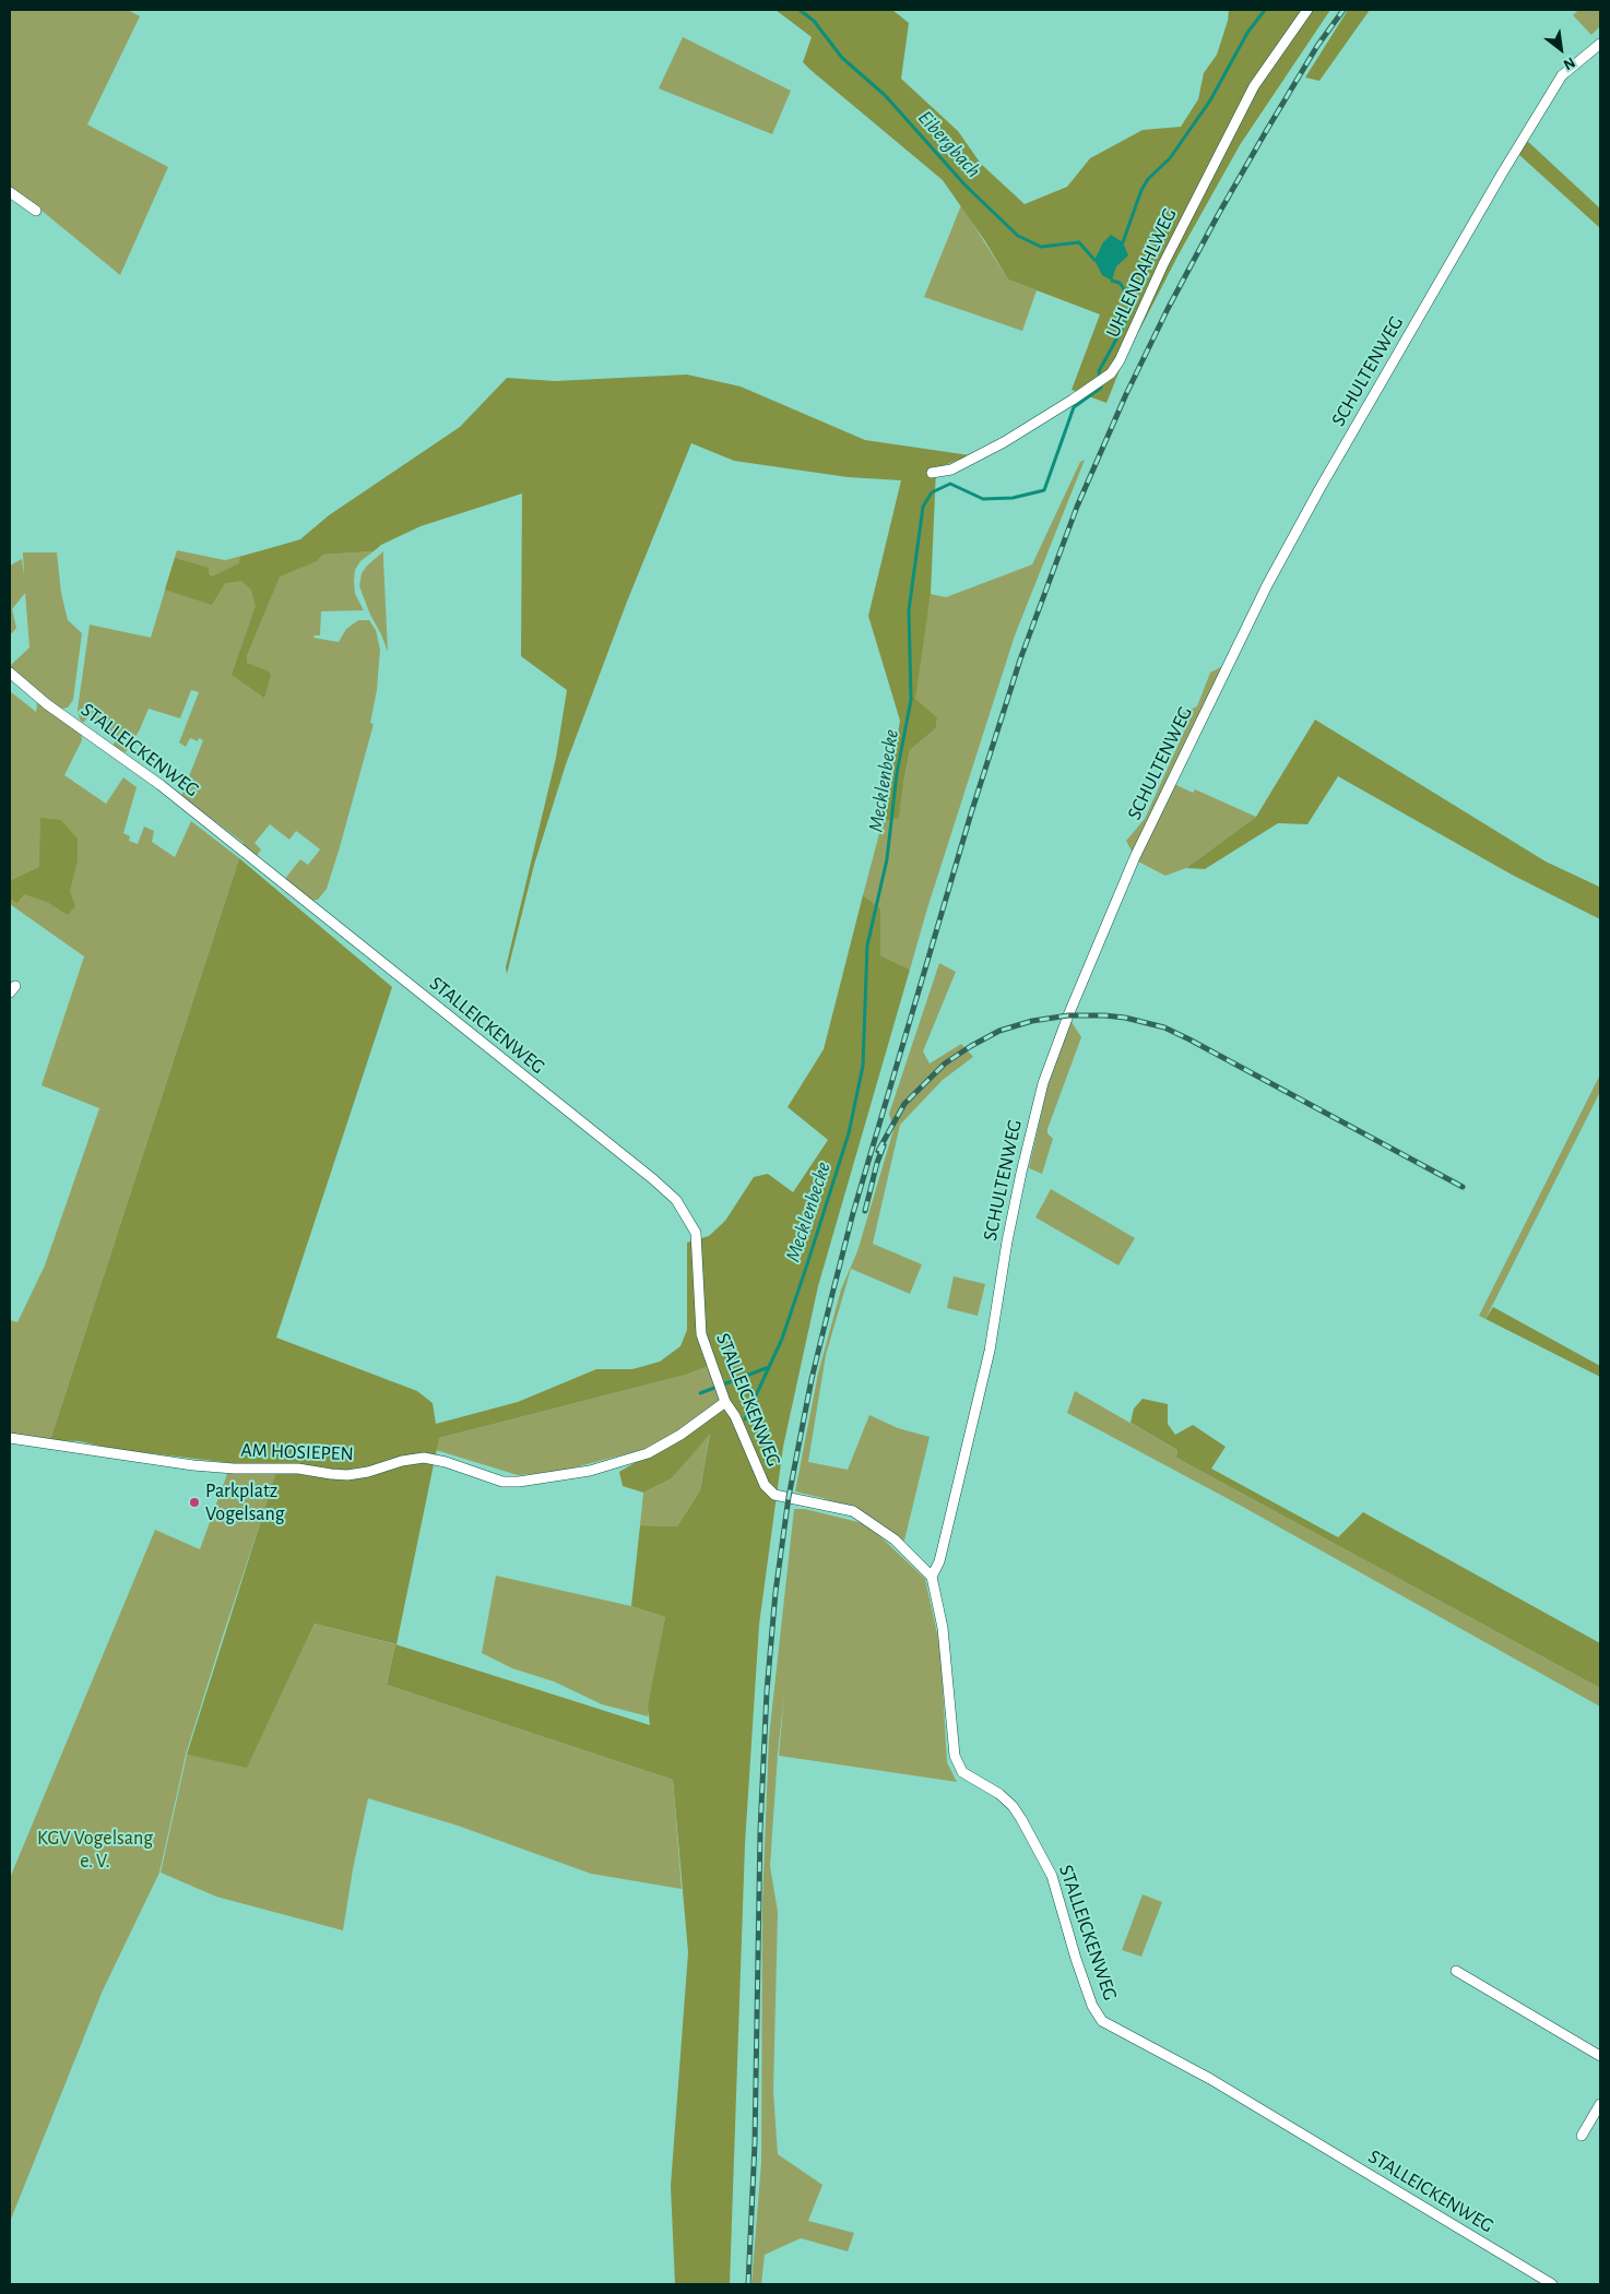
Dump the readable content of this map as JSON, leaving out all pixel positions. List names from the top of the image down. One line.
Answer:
{"streets":{"street":["UHLENDAHLWEG","SCHULTENWEG","STALLEICKENWEG","AM HOSIEPEN"]},"crossings":[["SCHULTENWEG","STALLEICKENWEG"],["STALLEICKENWEG","AM HOSIEPEN"]],"water":["Eibergbach","Mecklenbecke"],"parks":["KGV Vogelsang e. V."],"places":["Parkplatz Vogelsang"],"north":"bottom right"}
